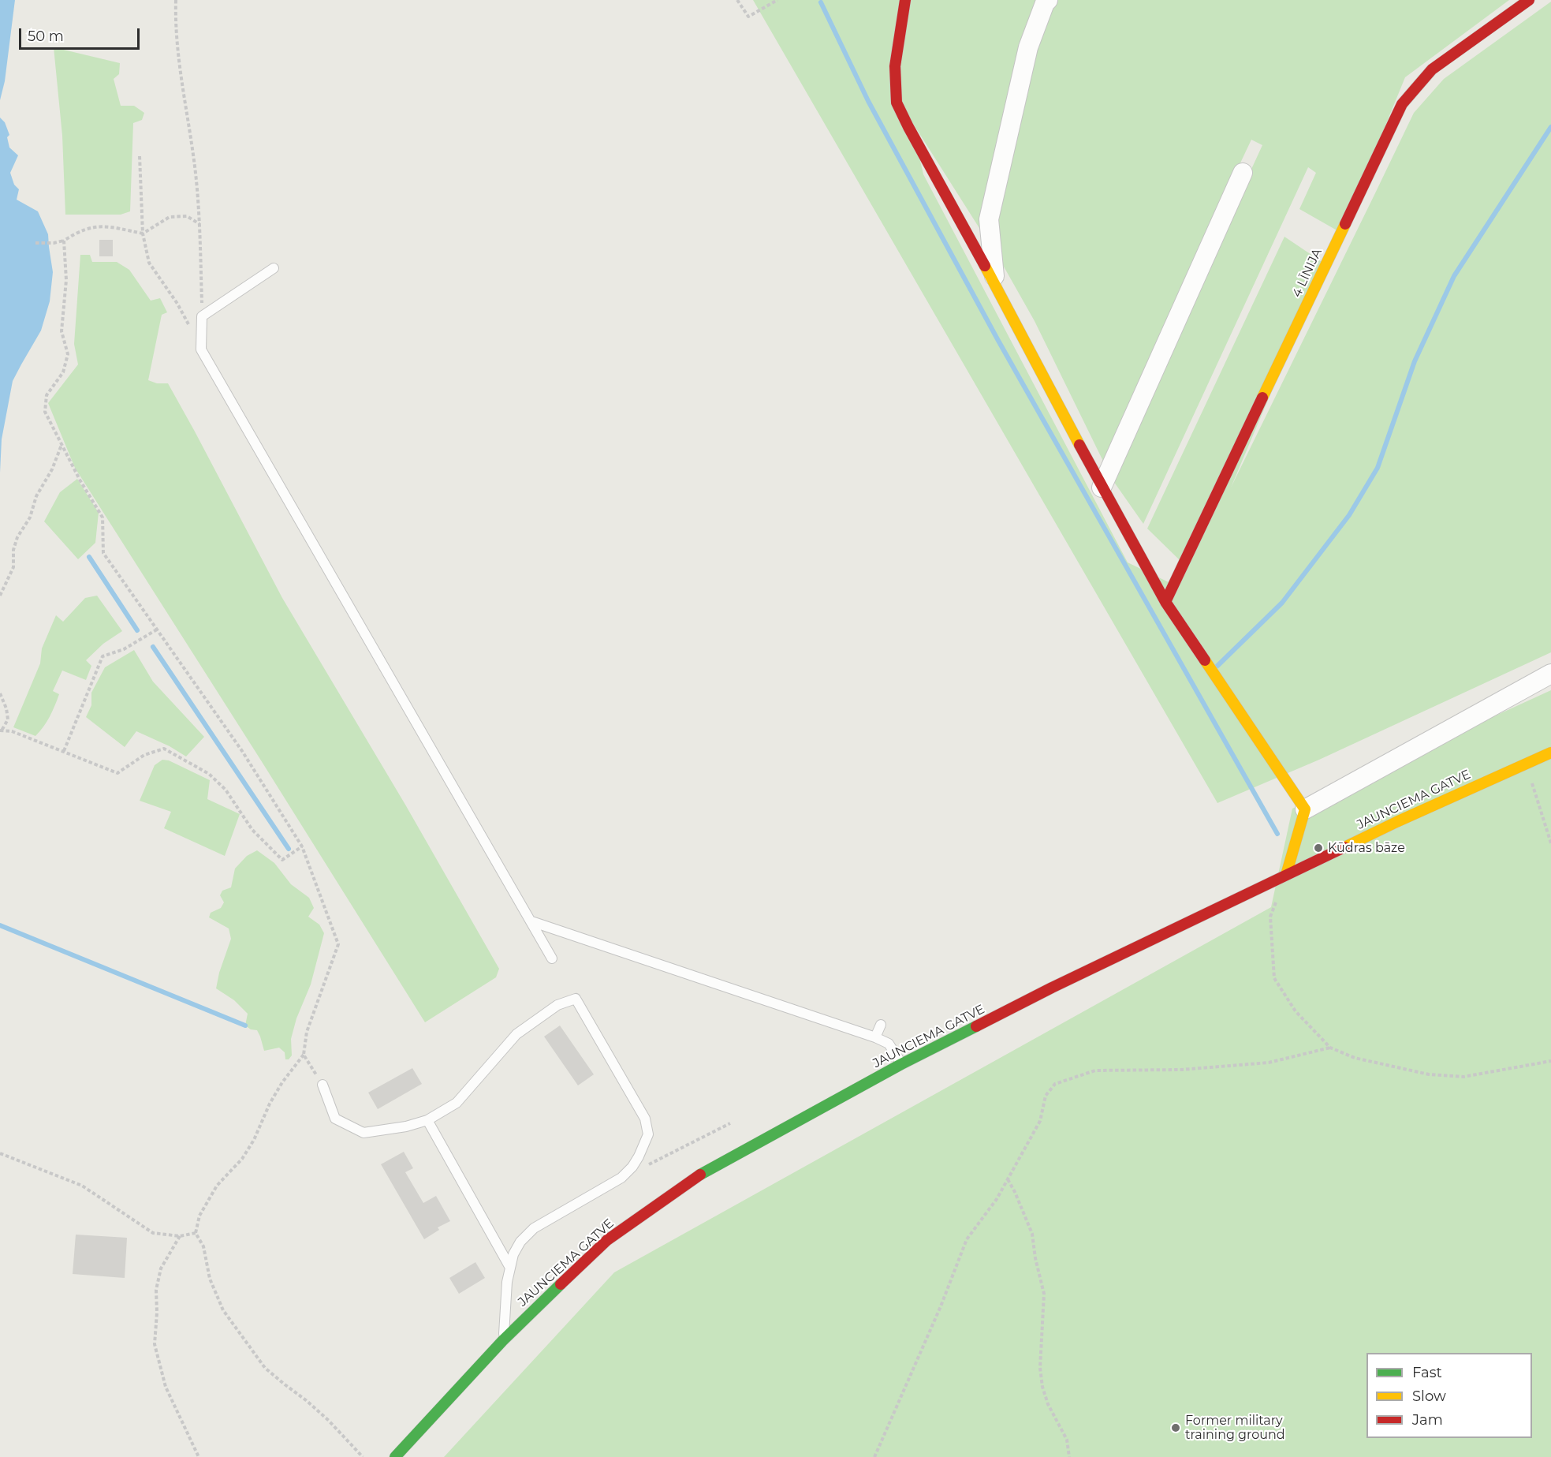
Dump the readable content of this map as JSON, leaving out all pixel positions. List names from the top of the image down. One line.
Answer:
{"streets":{"street":["4 LĪNIJA","JAUNCIEMA GATVE"]},"places":["Kūdras bāze","Former military training ground"],"legend":["Fast","Slow","Jam"],"scale_bar":"50 m"}
